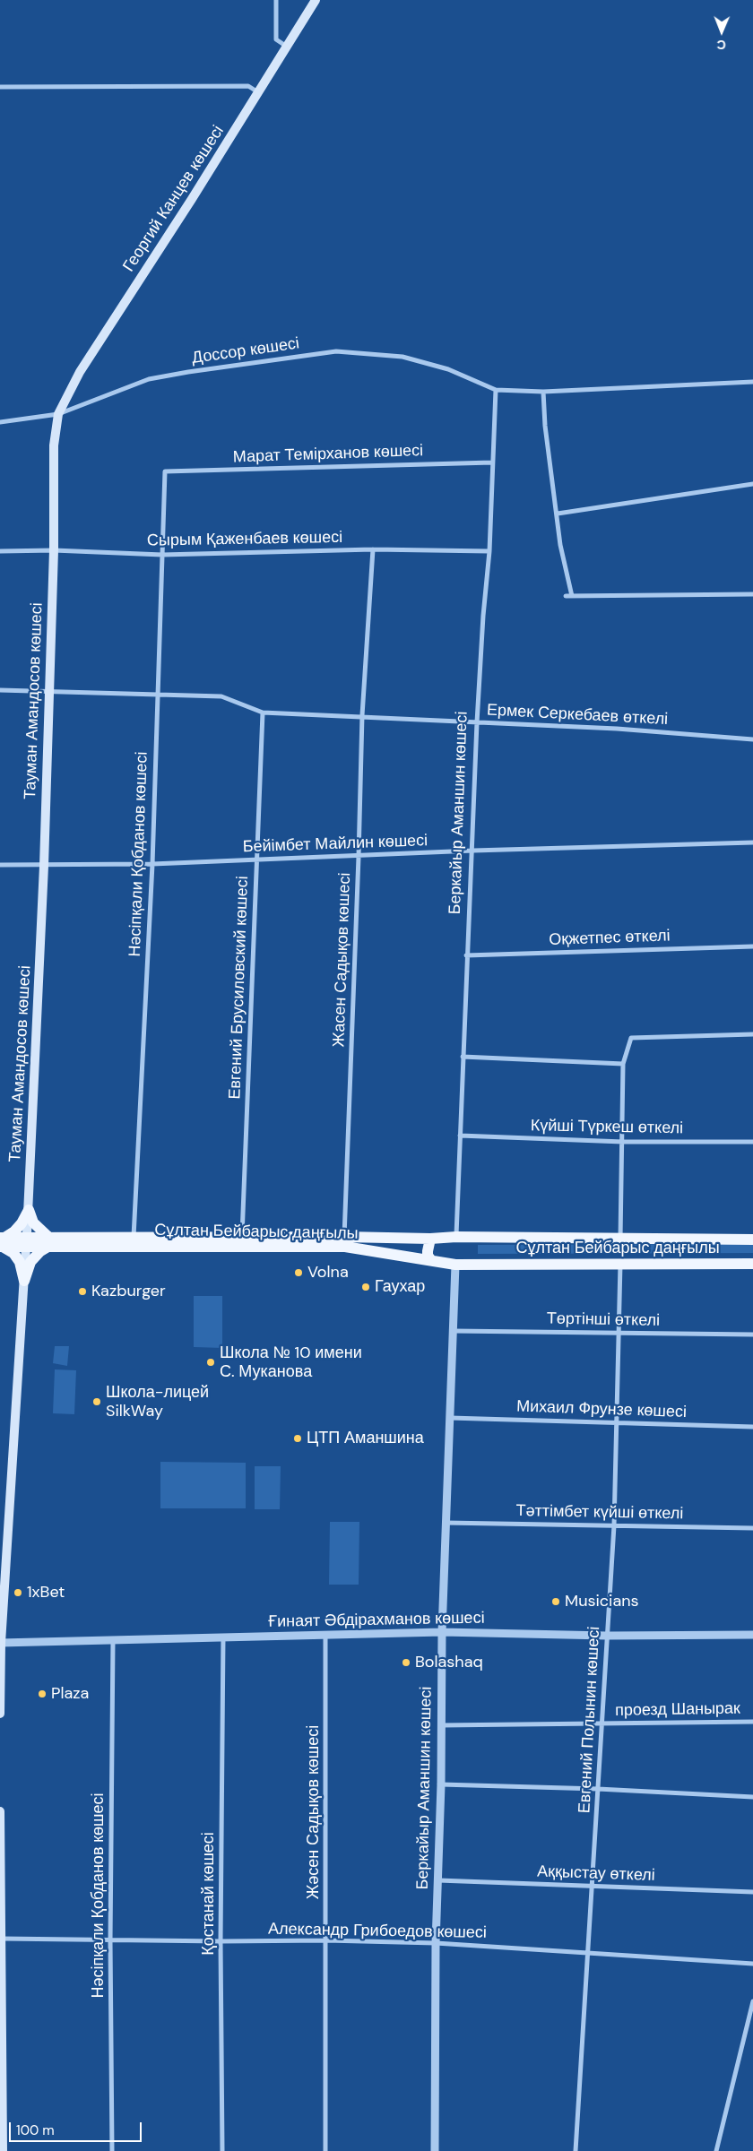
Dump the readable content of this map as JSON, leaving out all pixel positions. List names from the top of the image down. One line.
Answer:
{"streets":{"main road":["Георгий Канцев көшесі","Тауман Амандосов көшесі","Сұлтан Бейбарыс даңғылы"],"street":["Доссор көшесі","Марат Темірханов көшесі","Сырым Қаженбаев көшесі","Ермек Серкебаев өткелі","Беркайыр Аманшин көшесі","Бейімбет Майлин көшесі","Нәсіпқали Қобданов көшесі","Оқжетпес өткелі","Жасен Садықов көшесі","Евгений Брусиловский көшесі","Күйші Түркеш өткелі","Төртінші өткелі","Михаил Фрунзе көшесі","Тәттімбет күйші өткелі","Ғинаят Әбдірахманов көшесі","проезд Шанырак","Евгений Полынин көшесі","Жәсен Садықов көшесі","Аққыстау өткелі","Қостанай көшесі","Александр Грибоедов көшесі"]},"crossings":[["Георгий Канцев көшесі","Доссор көшесі"],["Георгий Канцев көшесі","Тауман Амандосов көшесі"],["Доссор көшесі","Тауман Амандосов көшесі"],["Доссор көшесі","Беркайыр Аманшин көшесі"],["Марат Темірханов көшесі","Беркайыр Аманшин көшесі"],["Марат Темірханов көшесі","Нәсіпқали Қобданов көшесі"],["Сырым Қаженбаев көшесі","Тауман Амандосов көшесі"],["Сырым Қаженбаев көшесі","Беркайыр Аманшин көшесі"],["Сырым Қаженбаев көшесі","Нәсіпқали Қобданов көшесі"],["Сырым Қаженбаев көшесі","Жасен Садықов көшесі"],["Тауман Амандосов көшесі","Ермек Серкебаев өткелі"],["Тауман Амандосов көшесі","Бейімбет Майлин көшесі"],["Тауман Амандосов көшесі","Сұлтан Бейбарыс даңғылы"],["Тауман Амандосов көшесі","Ғинаят Әбдірахманов көшесі"],["Ермек Серкебаев өткелі","Беркайыр Аманшин көшесі"],["Ермек Серкебаев өткелі","Нәсіпқали Қобданов көшесі"],["Ермек Серкебаев өткелі","Жасен Садықов көшесі"],["Ермек Серкебаев өткелі","Евгений Брусиловский көшесі"],["Беркайыр Аманшин көшесі","Бейімбет Майлин көшесі"],["Беркайыр Аманшин көшесі","Оқжетпес өткелі"],["Беркайыр Аманшин көшесі","Күйші Түркеш өткелі"],["Беркайыр Аманшин көшесі","Сұлтан Бейбарыс даңғылы"],["Беркайыр Аманшин көшесі","Төртінші өткелі"],["Беркайыр Аманшин көшесі","Михаил Фрунзе көшесі"],["Беркайыр Аманшин көшесі","Тәттімбет күйші өткелі"],["Беркайыр Аманшин көшесі","Ғинаят Әбдірахманов көшесі"],["Беркайыр Аманшин көшесі","проезд Шанырак"],["Беркайыр Аманшин көшесі","Аққыстау өткелі"],["Беркайыр Аманшин көшесі","Александр Грибоедов көшесі"],["Бейімбет Майлин көшесі","Нәсіпқали Қобданов көшесі"],["Бейімбет Майлин көшесі","Жасен Садықов көшесі"],["Бейімбет Майлин көшесі","Евгений Брусиловский көшесі"],["Нәсіпқали Қобданов көшесі","Сұлтан Бейбарыс даңғылы"],["Нәсіпқали Қобданов көшесі","Ғинаят Әбдірахманов көшесі"],["Нәсіпқали Қобданов көшесі","Александр Грибоедов көшесі"],["Жасен Садықов көшесі","Сұлтан Бейбарыс даңғылы"],["Евгений Брусиловский көшесі","Сұлтан Бейбарыс даңғылы"],["Сұлтан Бейбарыс даңғылы","Евгений Полынин көшесі"],["Төртінші өткелі","Евгений Полынин көшесі"],["Михаил Фрунзе көшесі","Евгений Полынин көшесі"],["Тәттімбет күйші өткелі","Евгений Полынин көшесі"],["Ғинаят Әбдірахманов көшесі","Евгений Полынин көшесі"],["Ғинаят Әбдірахманов көшесі","Жәсен Садықов көшесі"],["Ғинаят Әбдірахманов көшесі","Қостанай көшесі"],["проезд Шанырак","Евгений Полынин көшесі"],["Евгений Полынин көшесі","Аққыстау өткелі"],["Евгений Полынин көшесі","Александр Грибоедов көшесі"],["Жәсен Садықов көшесі","Александр Грибоедов көшесі"],["Қостанай көшесі","Александр Грибоедов көшесі"]],"places":["Volna","Гаухар","Kazburger","Школа № 10 имени С. Муканова","Школа-лицей SilkWay","ЦТП Аманшина","1xBet","Musicians","Bolashaq","Plaza"],"scale_bar":"100 m","north":"bottom"}
